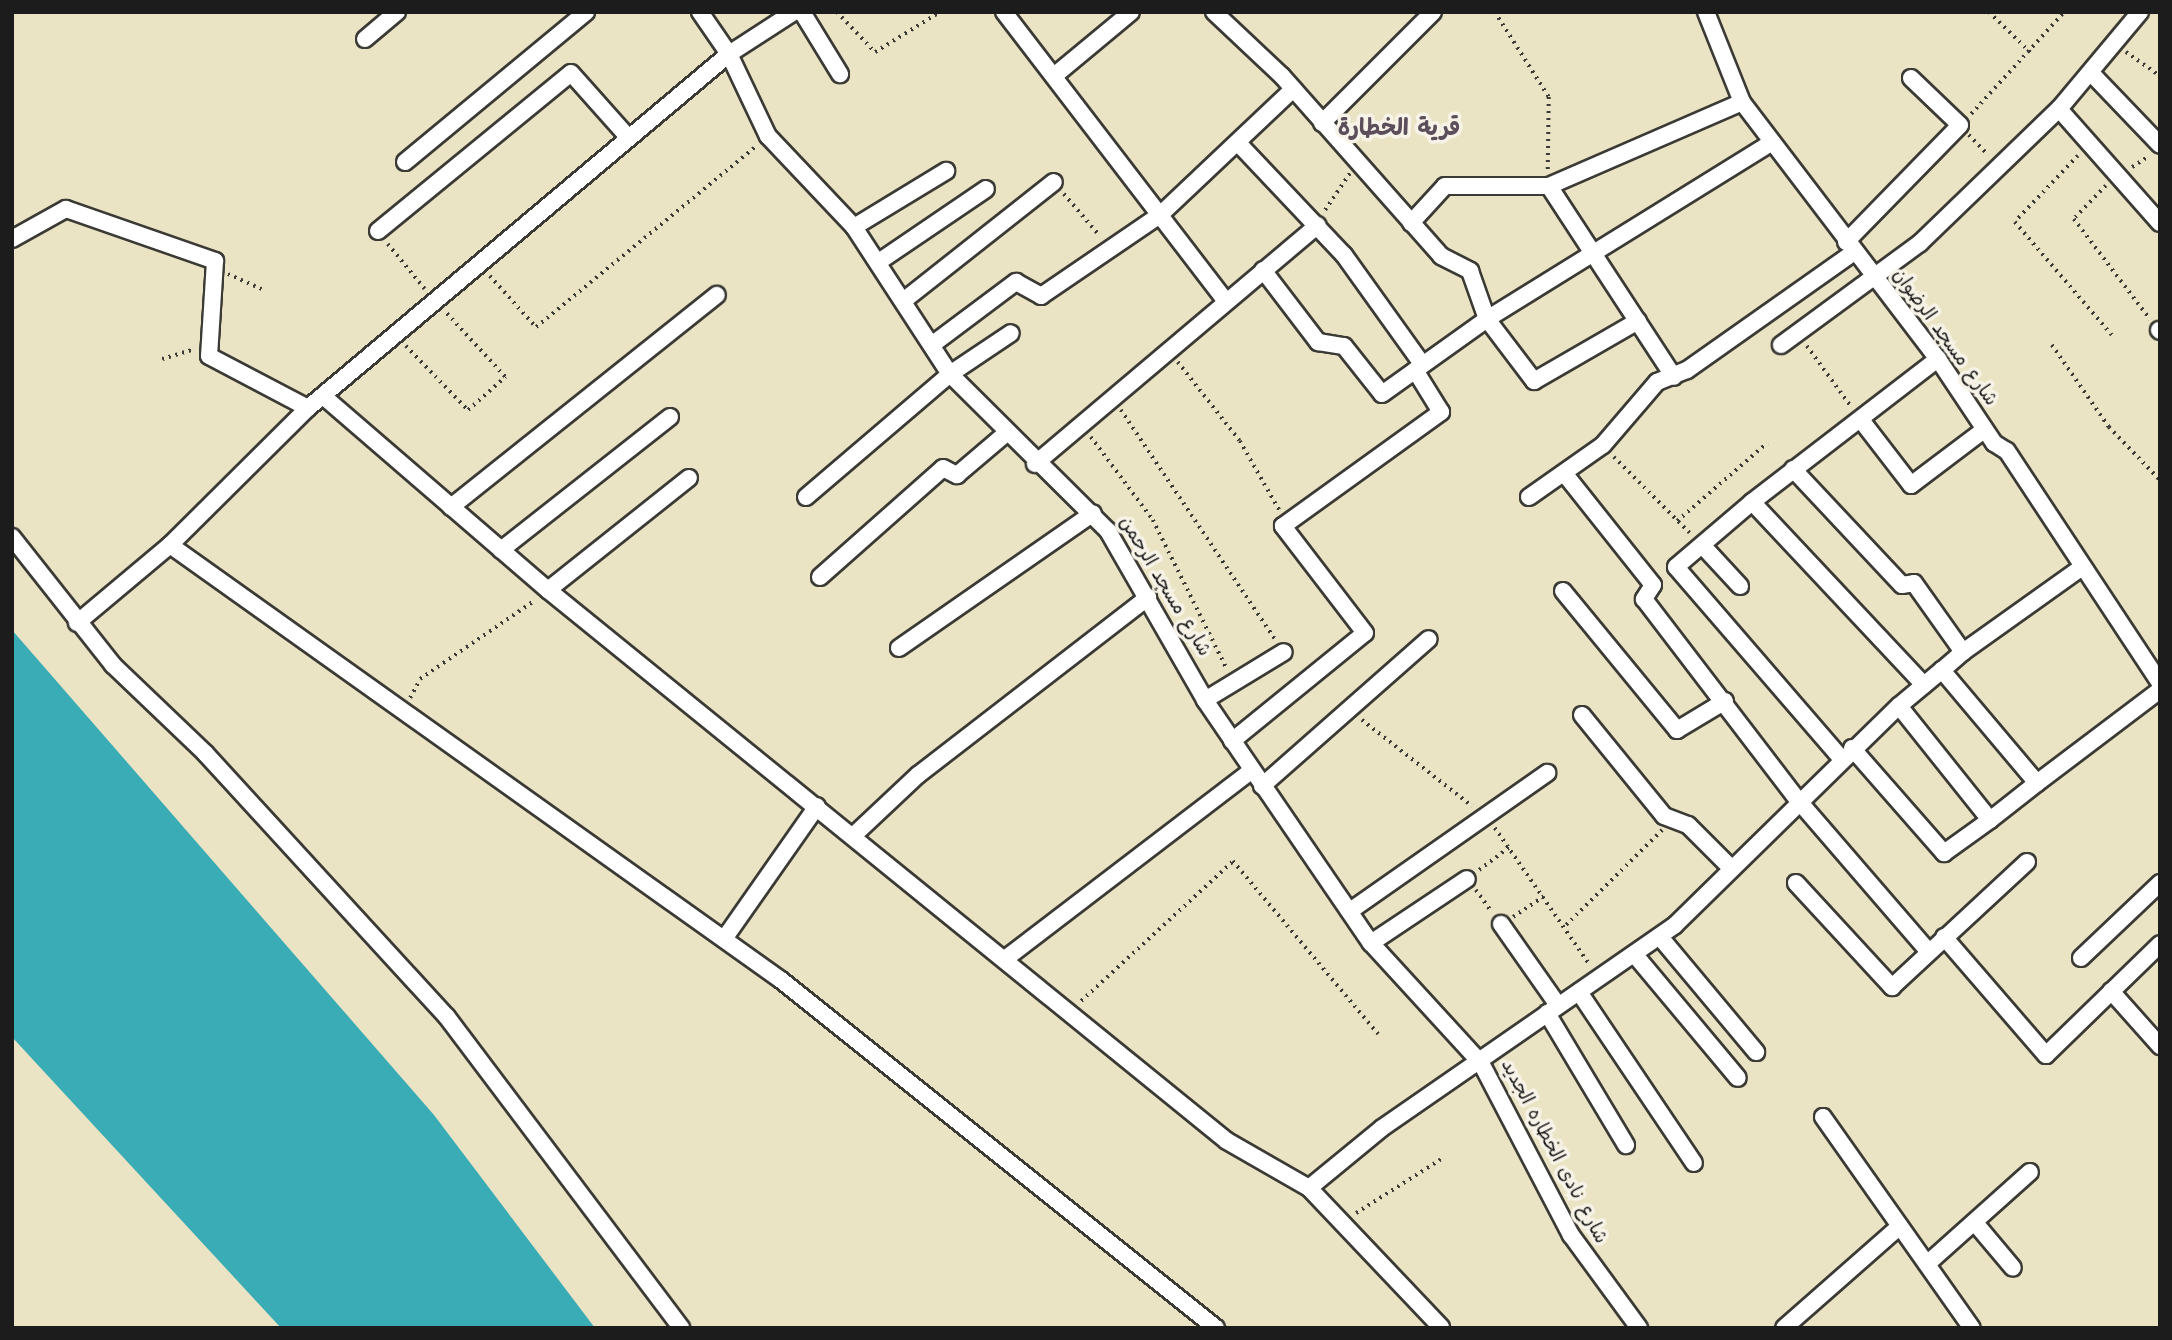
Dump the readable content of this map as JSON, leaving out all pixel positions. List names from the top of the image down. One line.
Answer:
{"streets":{"street":["شارع مسجد الرضوان","شارع مسجد الرحمن","شارع نادى الخطاره الجديد"]},"crossings":[["شارع مسجد الرحمن","شارع نادى الخطاره الجديد"]],"districts":["قرية الخطارة"]}
